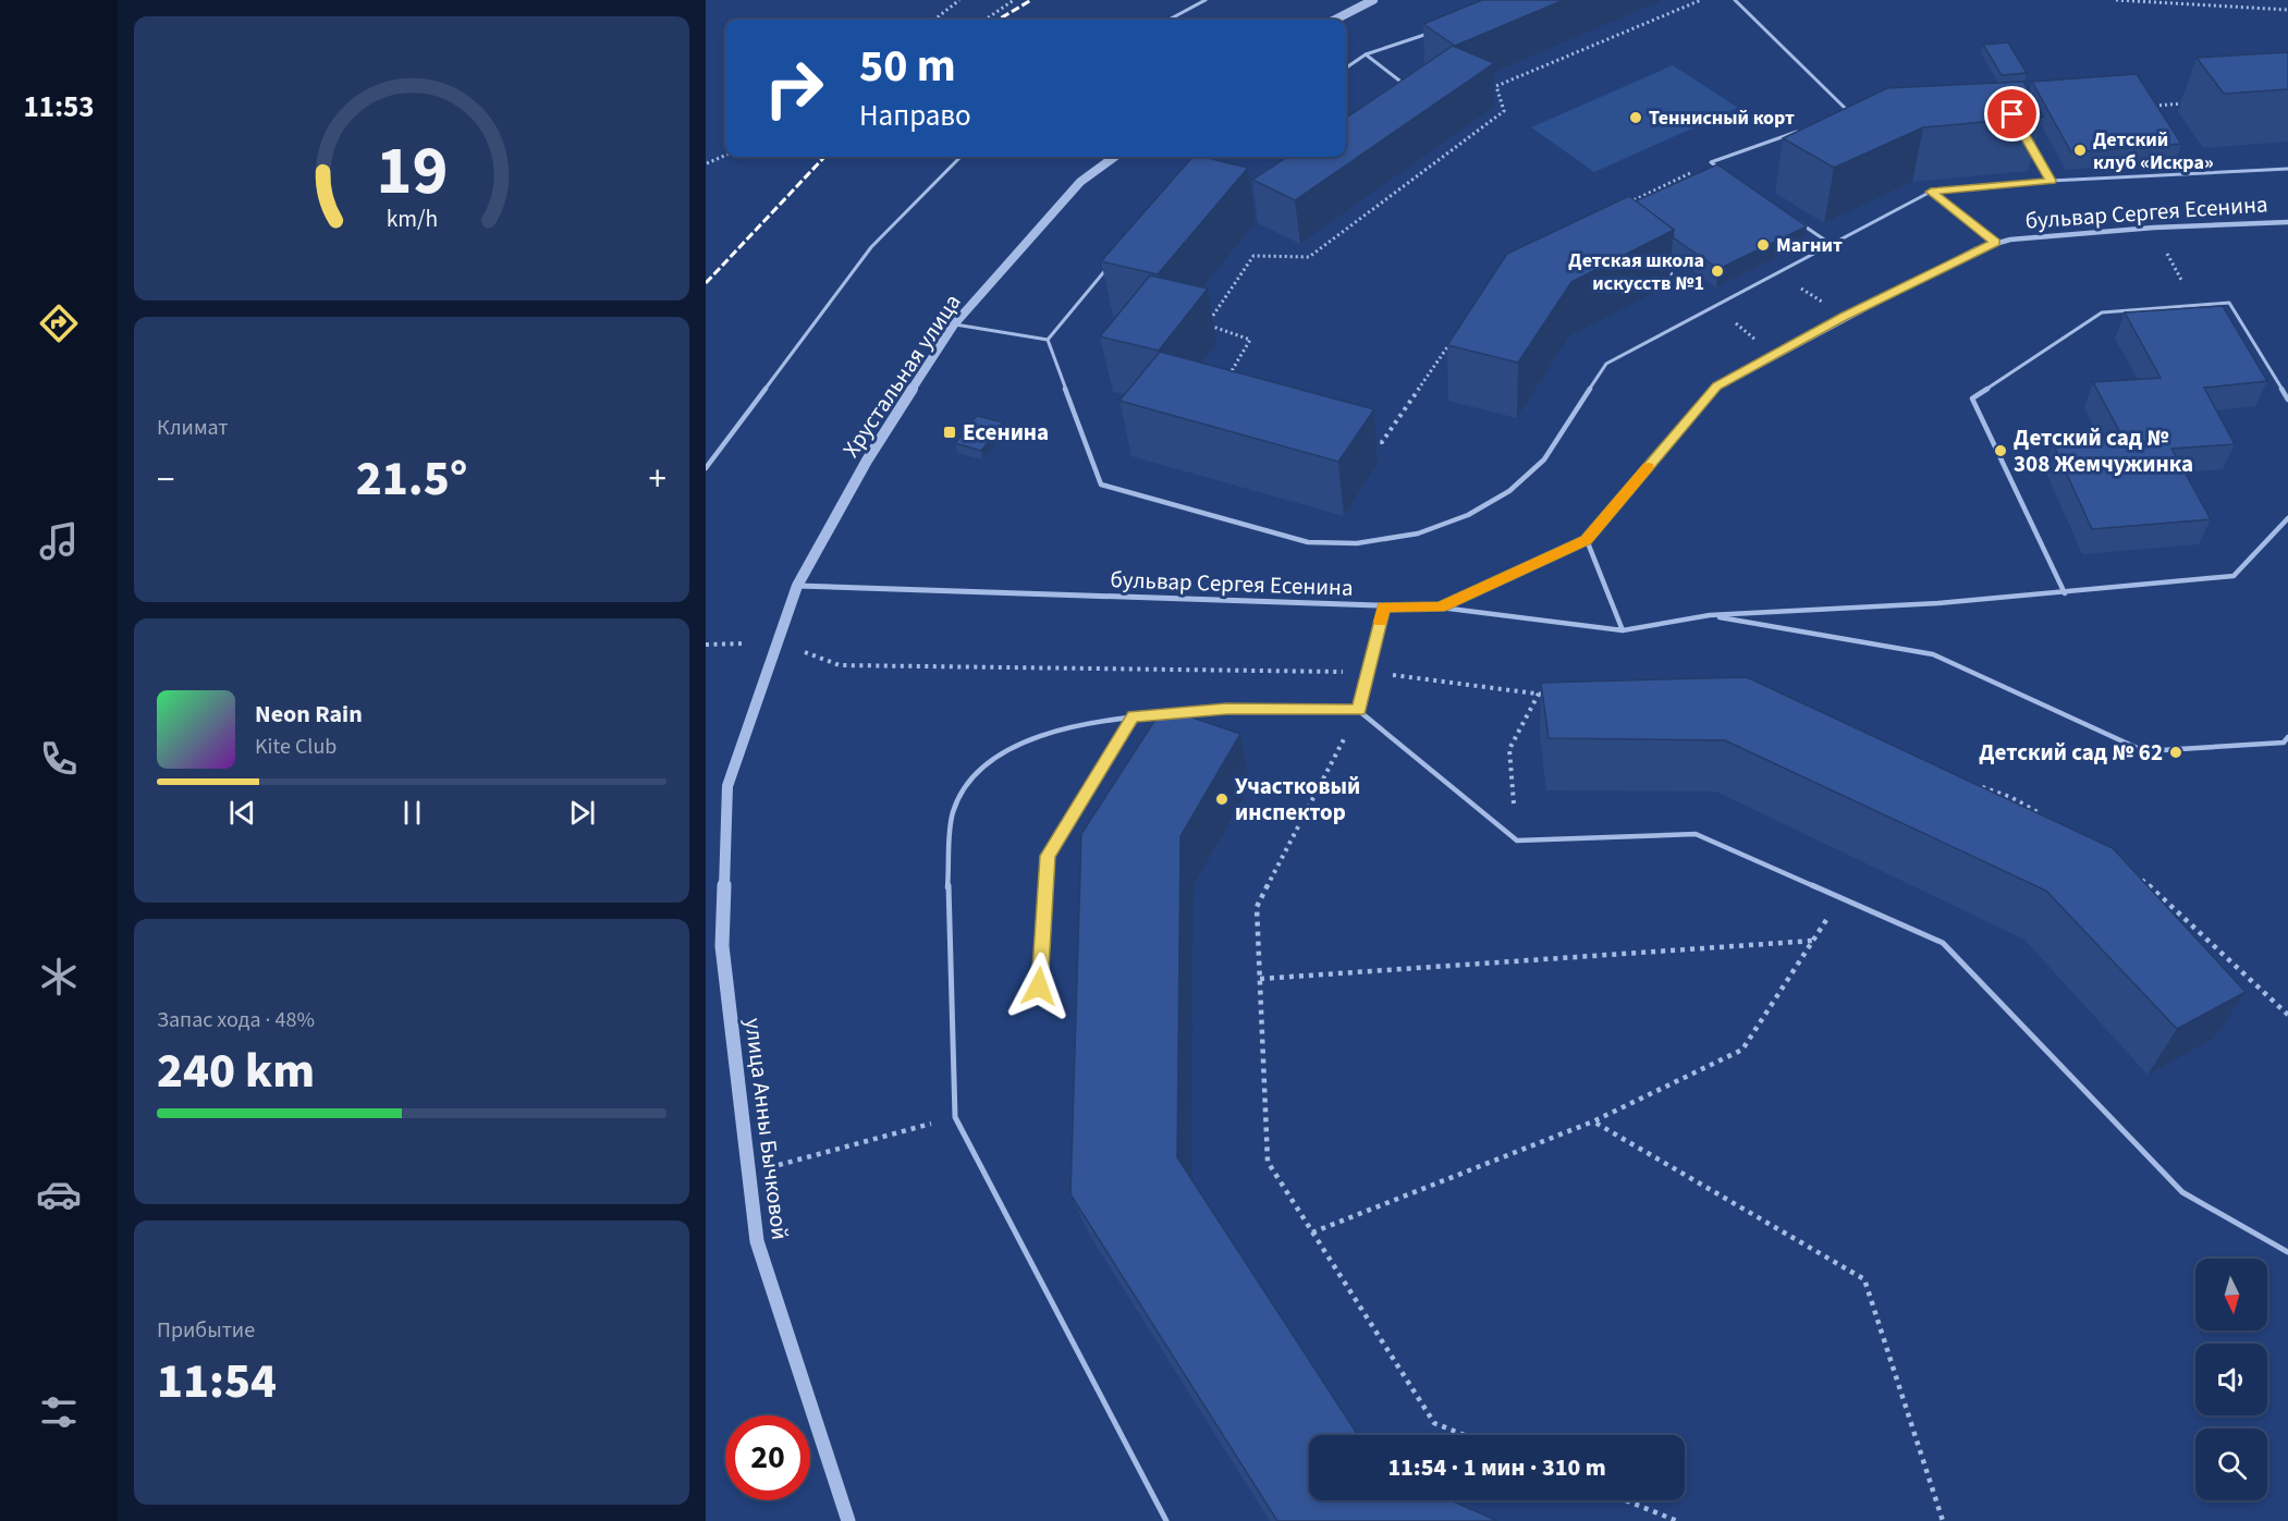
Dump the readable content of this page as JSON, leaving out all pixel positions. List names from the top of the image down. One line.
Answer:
{"streets":{"street":["бульвар Сергея Есенина","Хрустальная улица","улица Анны Бычковой"]},"crossings":[["бульвар Сергея Есенина","Хрустальная улица"],["бульвар Сергея Есенина","улица Анны Бычковой"],["Хрустальная улица","улица Анны Бычковой"]],"places":{"other":["Теннисный корт","Детский клуб «Искра»","Магнит","Детская школа искусств №1","Детский сад № 308 Жемчужинка","Детский сад № 62","Участковый инспектор"],"transit":["Есенина"]},"north":"bottom","page":{"tabs":"11:53","turn":["50 m","Направо"],"tile":["Климат",["Запас хода · 48%","240 km"],["Прибытие","11:54"]],"heat":["−","21.5°","+"],"song":["Neon Rain","Kite Club"],"limit":"20","trip":"11:54 · 1 мин · 310 m","gauge":["19","km/h"]}}
